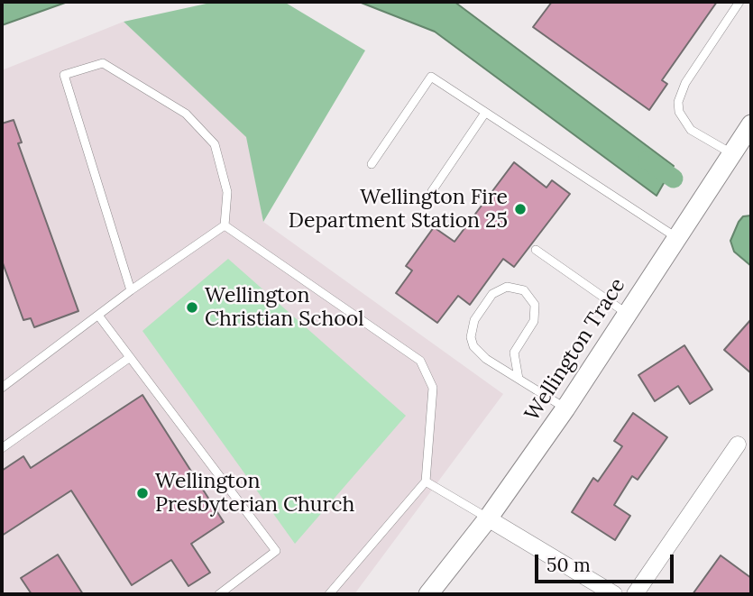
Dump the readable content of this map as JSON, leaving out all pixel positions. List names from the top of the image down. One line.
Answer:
{"streets":{"street":["Wellington Trace"]},"places":["Wellington Fire Department Station 25","Wellington Christian School","Wellington Presbyterian Church"],"scale_bar":"50 m"}
